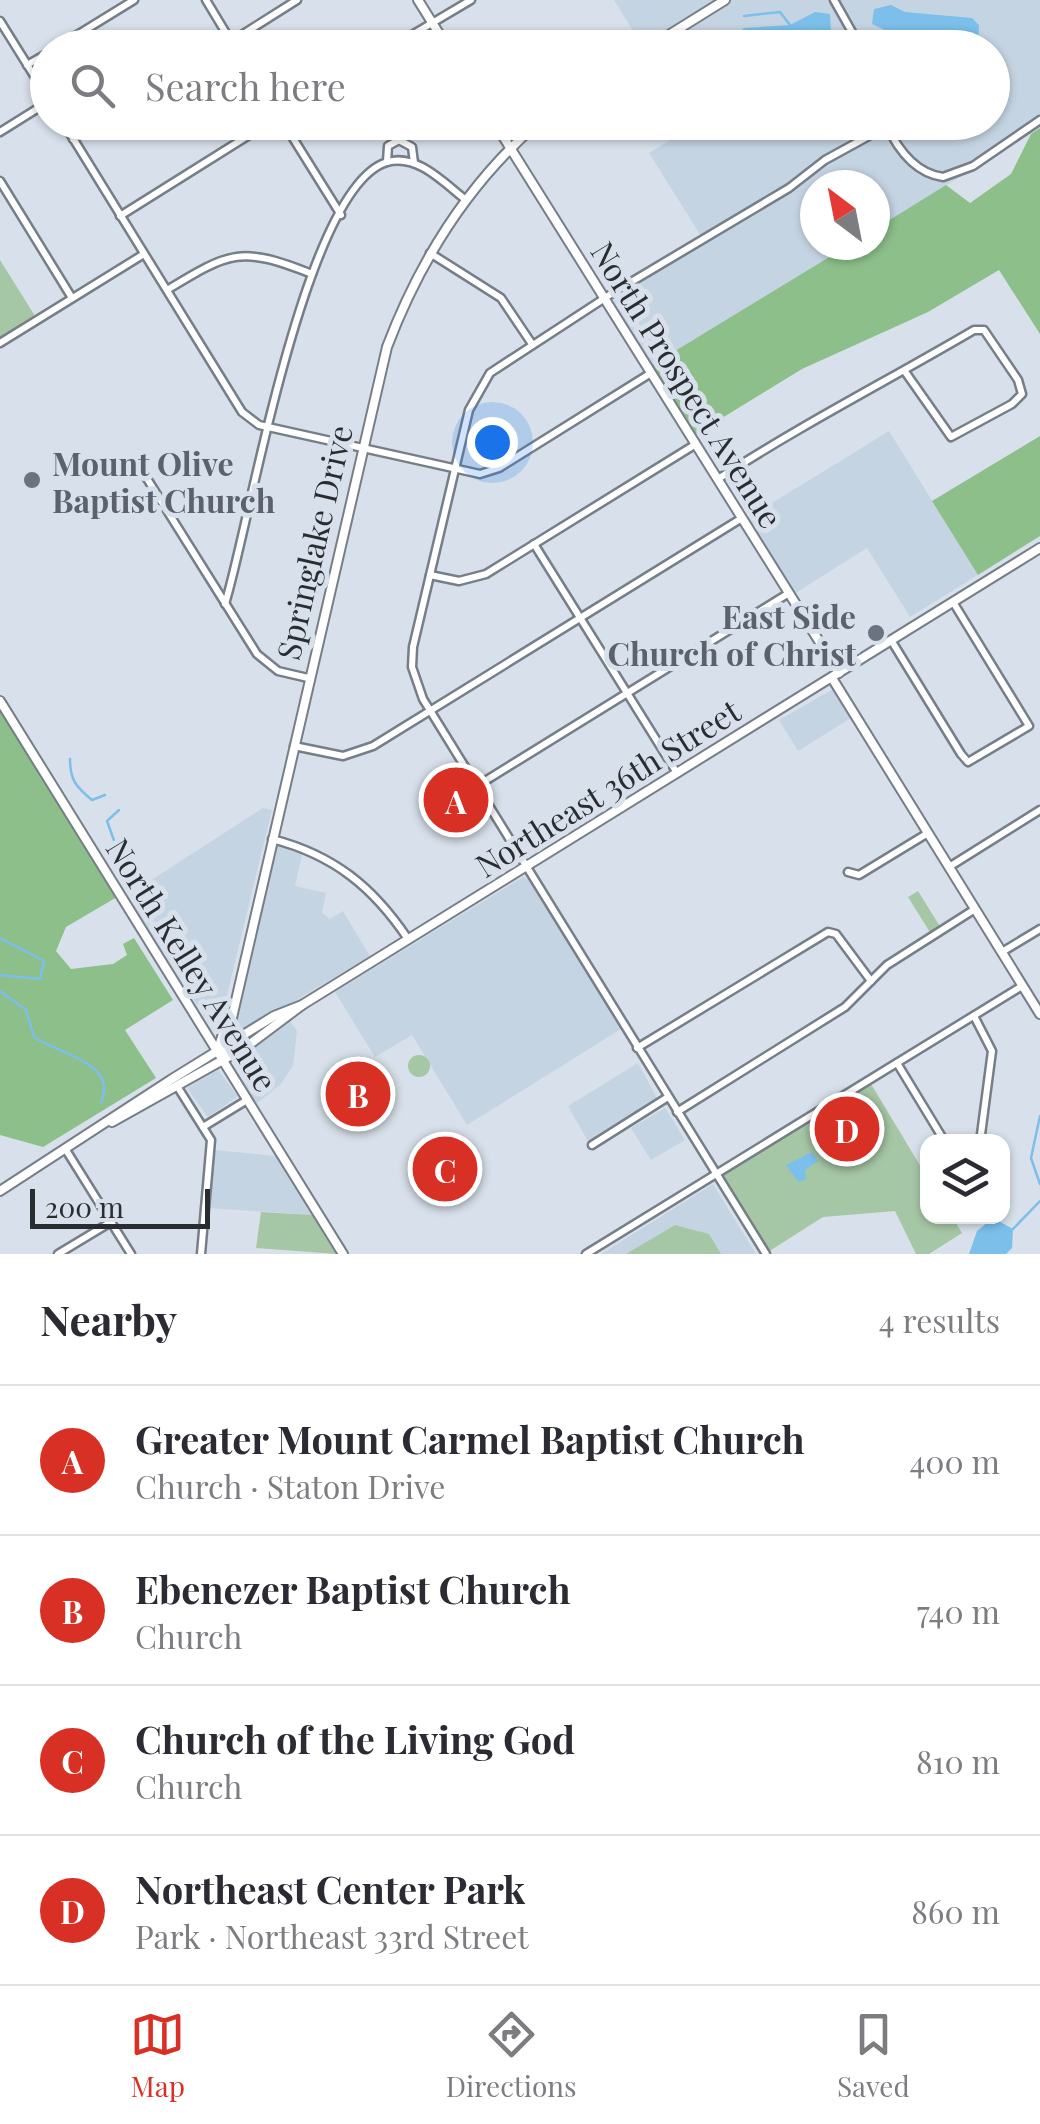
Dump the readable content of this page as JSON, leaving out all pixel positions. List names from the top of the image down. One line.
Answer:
{"streets":{"street":["North Prospect Avenue","Springlake Drive","Northeast 36th Street","North Kelley Avenue"]},"crossings":[["North Prospect Avenue","Springlake Drive"],["North Prospect Avenue","Northeast 36th Street"],["Springlake Drive","Northeast 36th Street"],["Springlake Drive","North Kelley Avenue"],["Northeast 36th Street","North Kelley Avenue"]],"places":["Mount Olive Baptist Church","East Side Church of Christ"],"scale_bar":"200 m","north":"top left","page":{"search":"Search here","pins":["A","B","D","C"],"scale":"200 m","heading":["Nearby","4 results"],"list":[{"mark":"A","name":"Greater Mount Carmel Baptist Church","note":"Church · Staton Drive","value":"400 m"},{"mark":"B","name":"Ebenezer Baptist Church","note":"Church","value":"740 m"},{"mark":"C","name":"Church of the Living God","note":"Church","value":"810 m"},{"mark":"D","name":"Northeast Center Park","note":"Park · Northeast 33rd Street","value":"860 m"}],"nav":["Map","Directions","Saved"]}}
